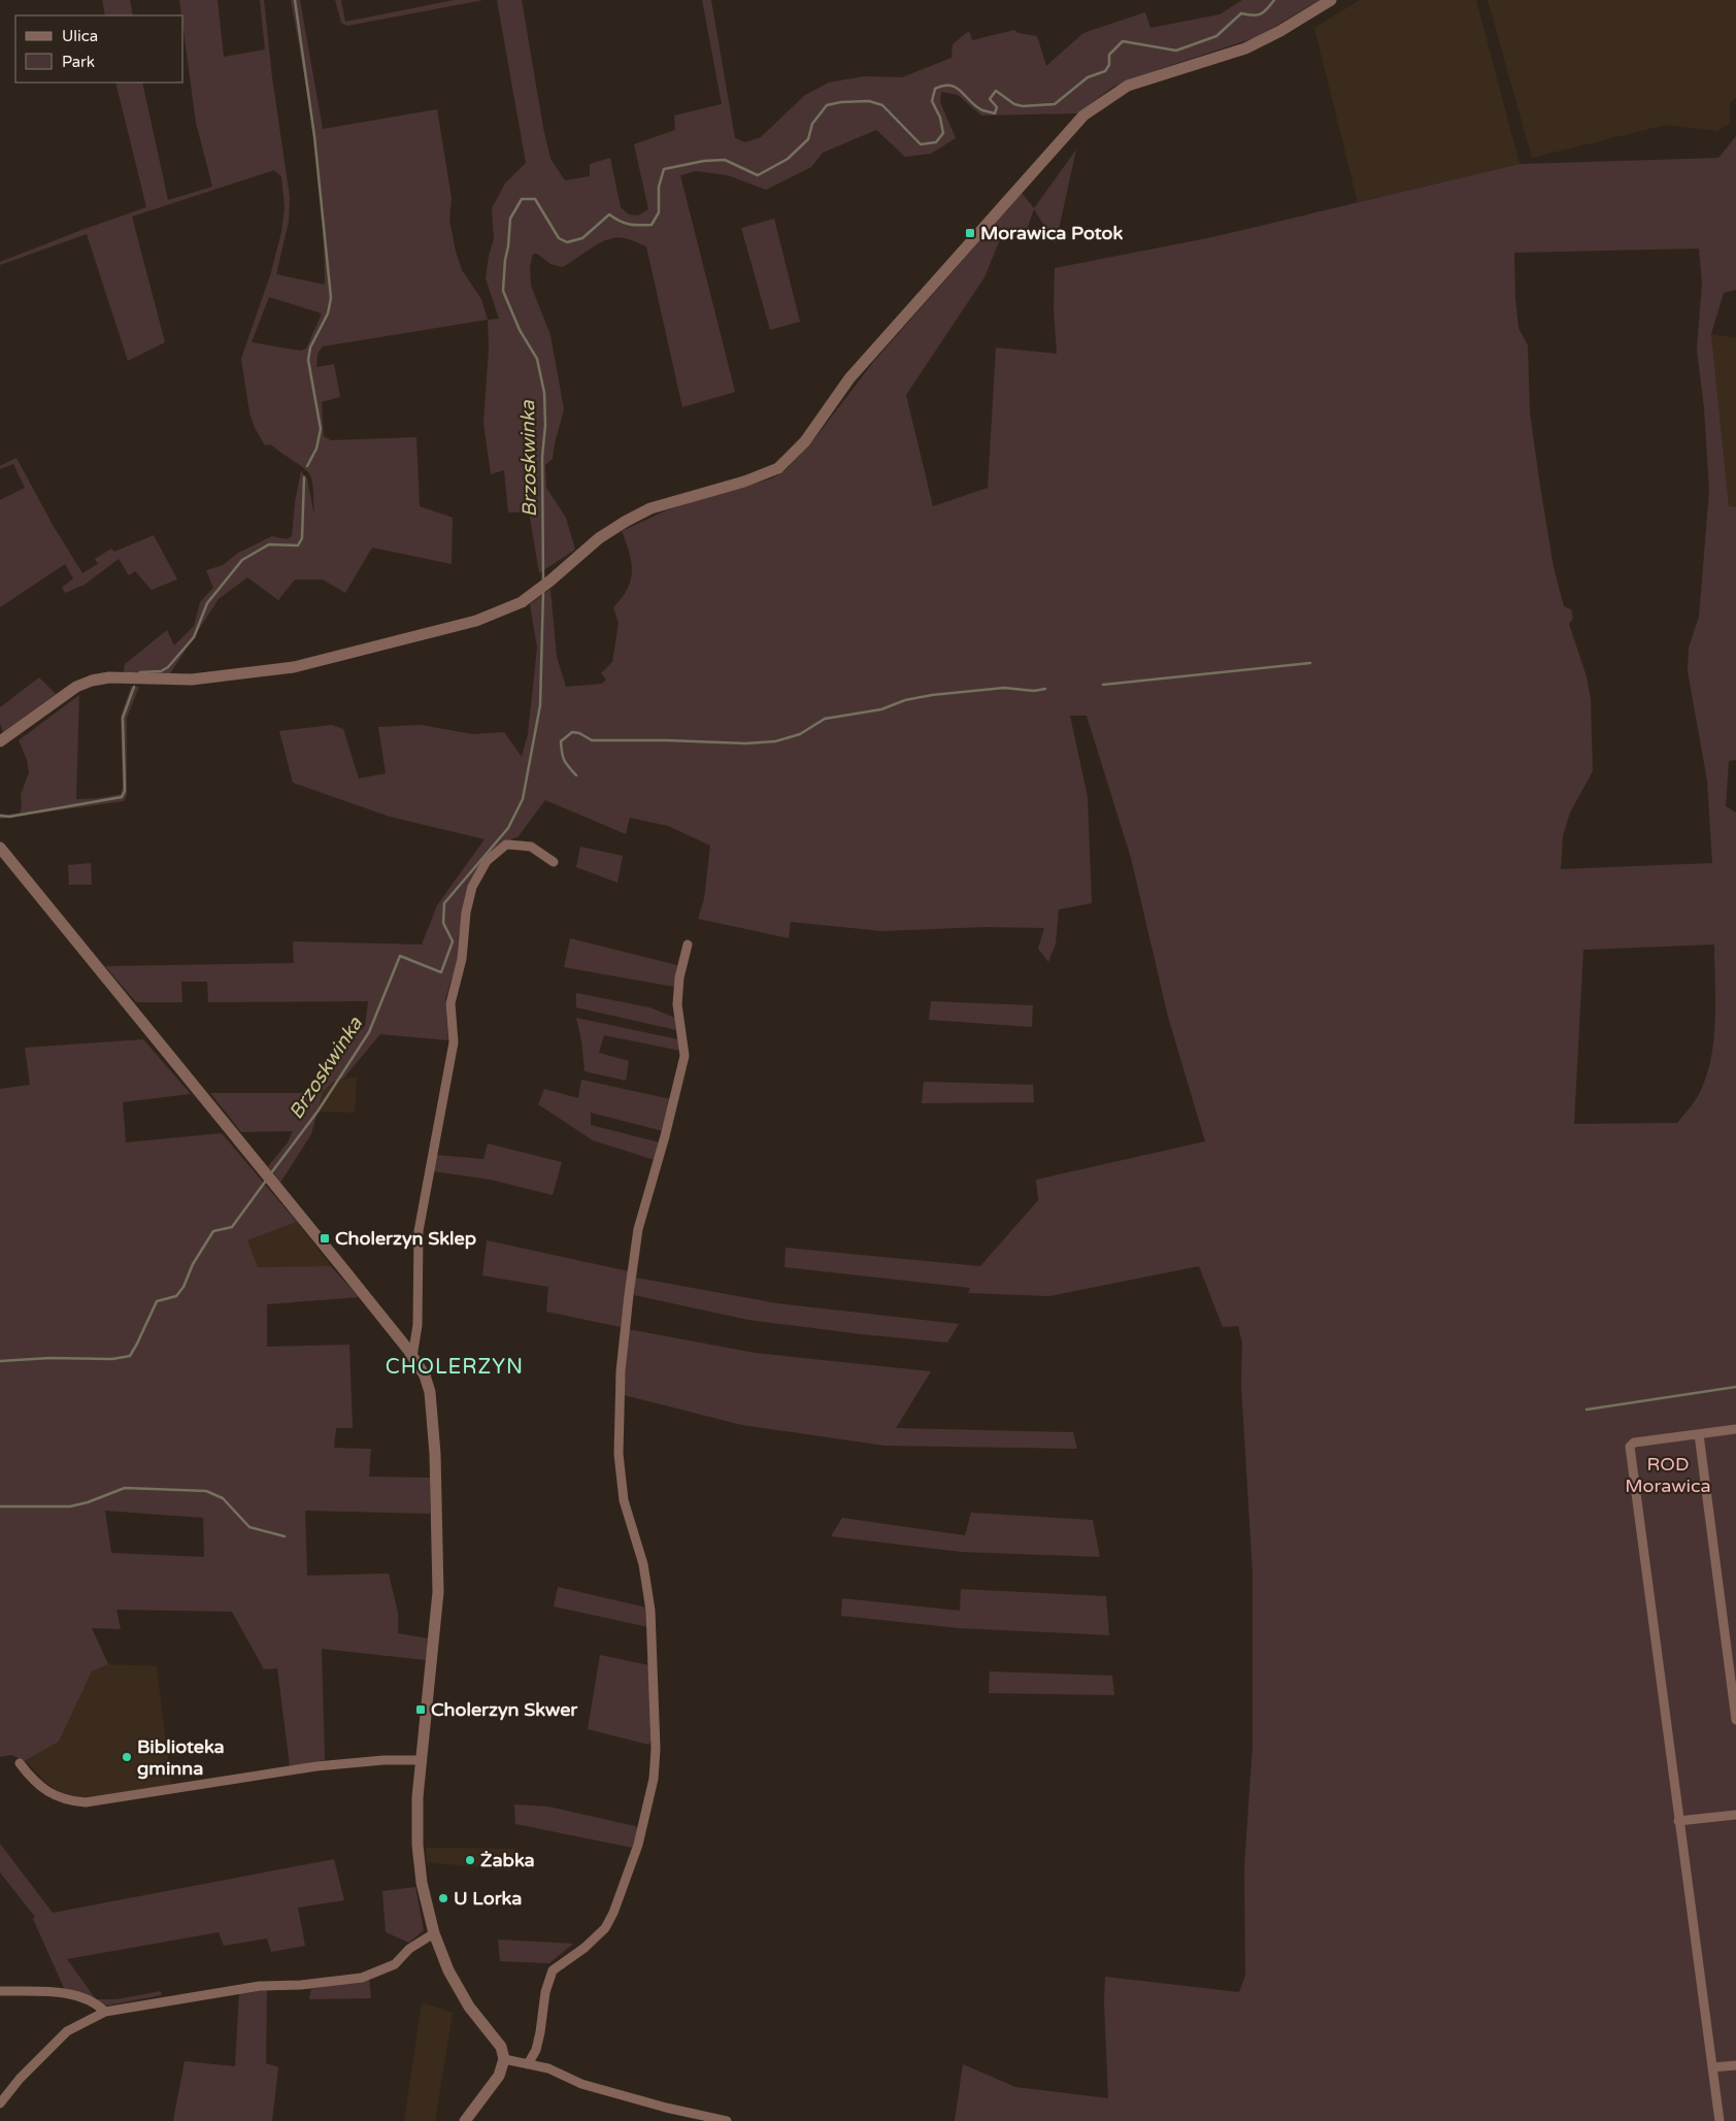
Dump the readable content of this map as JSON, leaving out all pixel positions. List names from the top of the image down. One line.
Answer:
{"districts":["CHOLERZYN"],"water":["Brzoskwinka"],"parks":["ROD Morawica"],"places":{"transit":["Morawica Potok","Cholerzyn Sklep","Cholerzyn Skwer"],"other":["Biblioteka gminna","Żabka","U Lorka"]},"legend":["Ulica","Park"]}
